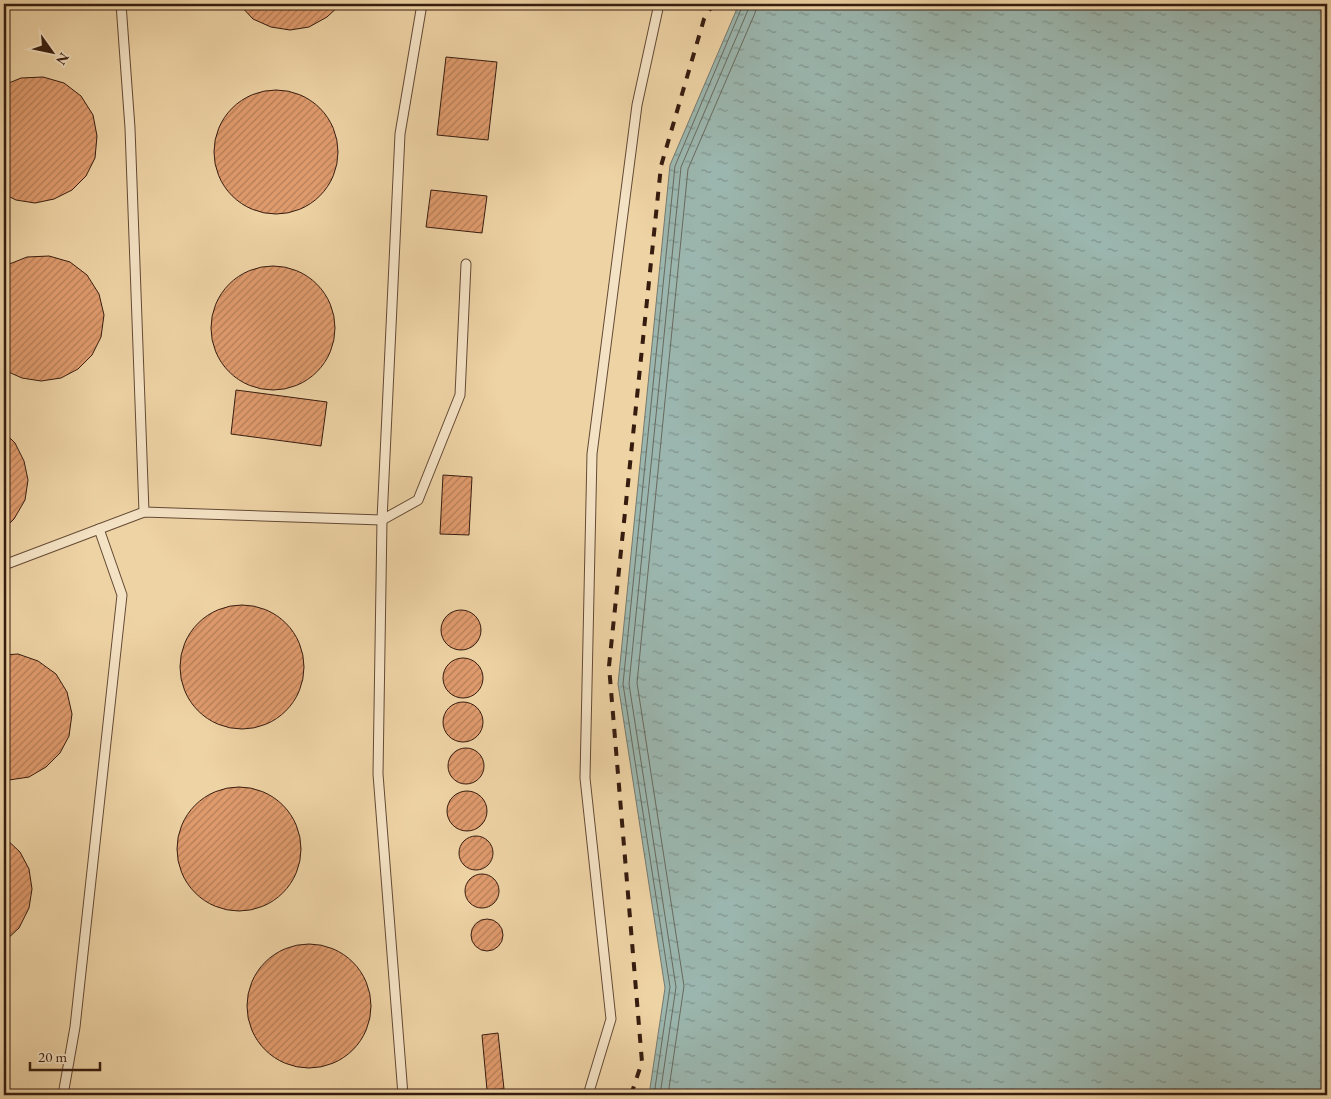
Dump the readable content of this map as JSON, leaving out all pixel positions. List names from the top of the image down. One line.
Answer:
{"scale_bar":"20 m","north":"bottom right"}
